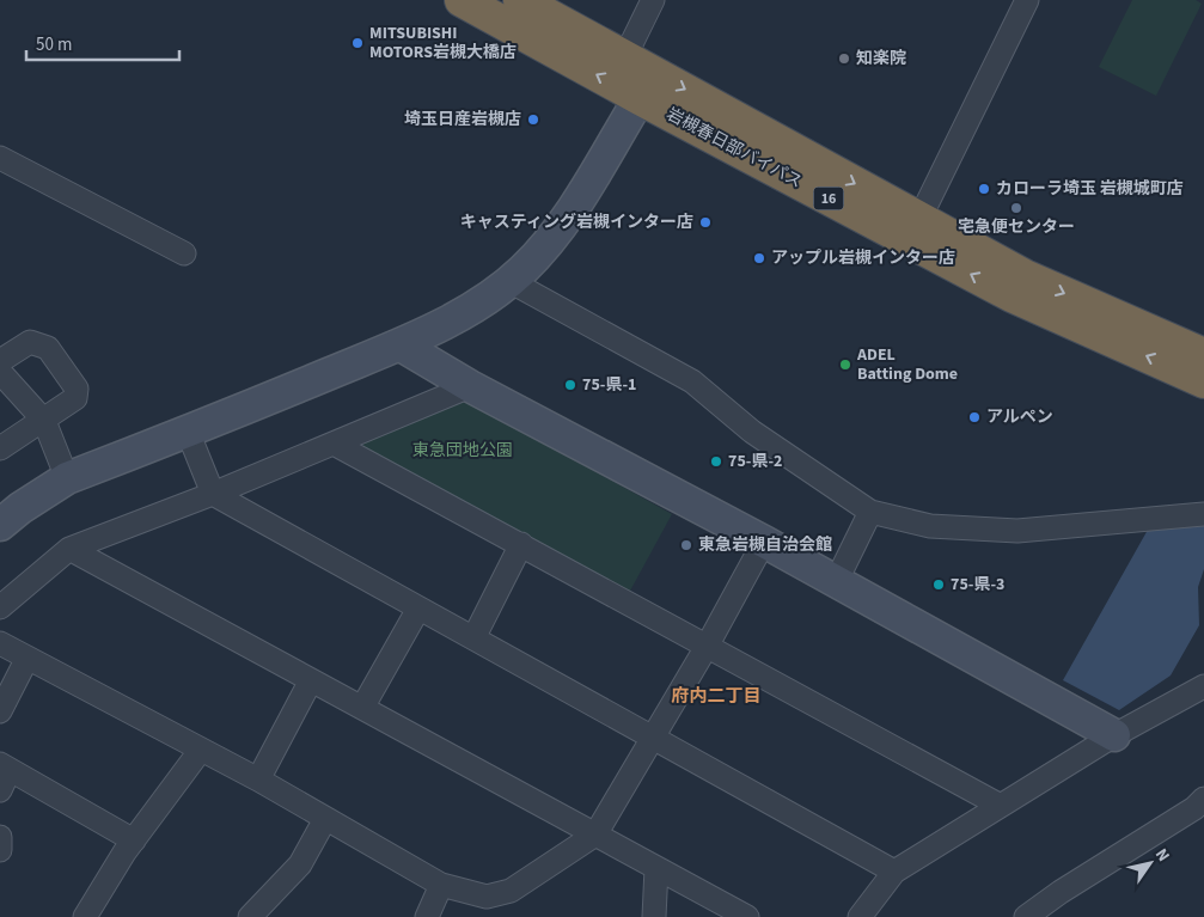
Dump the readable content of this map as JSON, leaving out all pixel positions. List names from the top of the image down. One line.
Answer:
{"streets":{"highway":["岩槻春日部バイパス","16"]},"districts":["府内二丁目"],"parks":["東急団地公園"],"places":["MITSUBISHI MOTORS岩槻大橋店","知楽院","埼玉日産岩槻店","カローラ埼玉 岩槻城町店","宅急便センター","キャスティング岩槻インター店","アップル岩槻インター店","ADEL Batting Dome","75-県-1","アルペン","75-県-2","東急岩槻自治会館","75-県-3"],"scale_bar":"50 m","north":"top right"}
